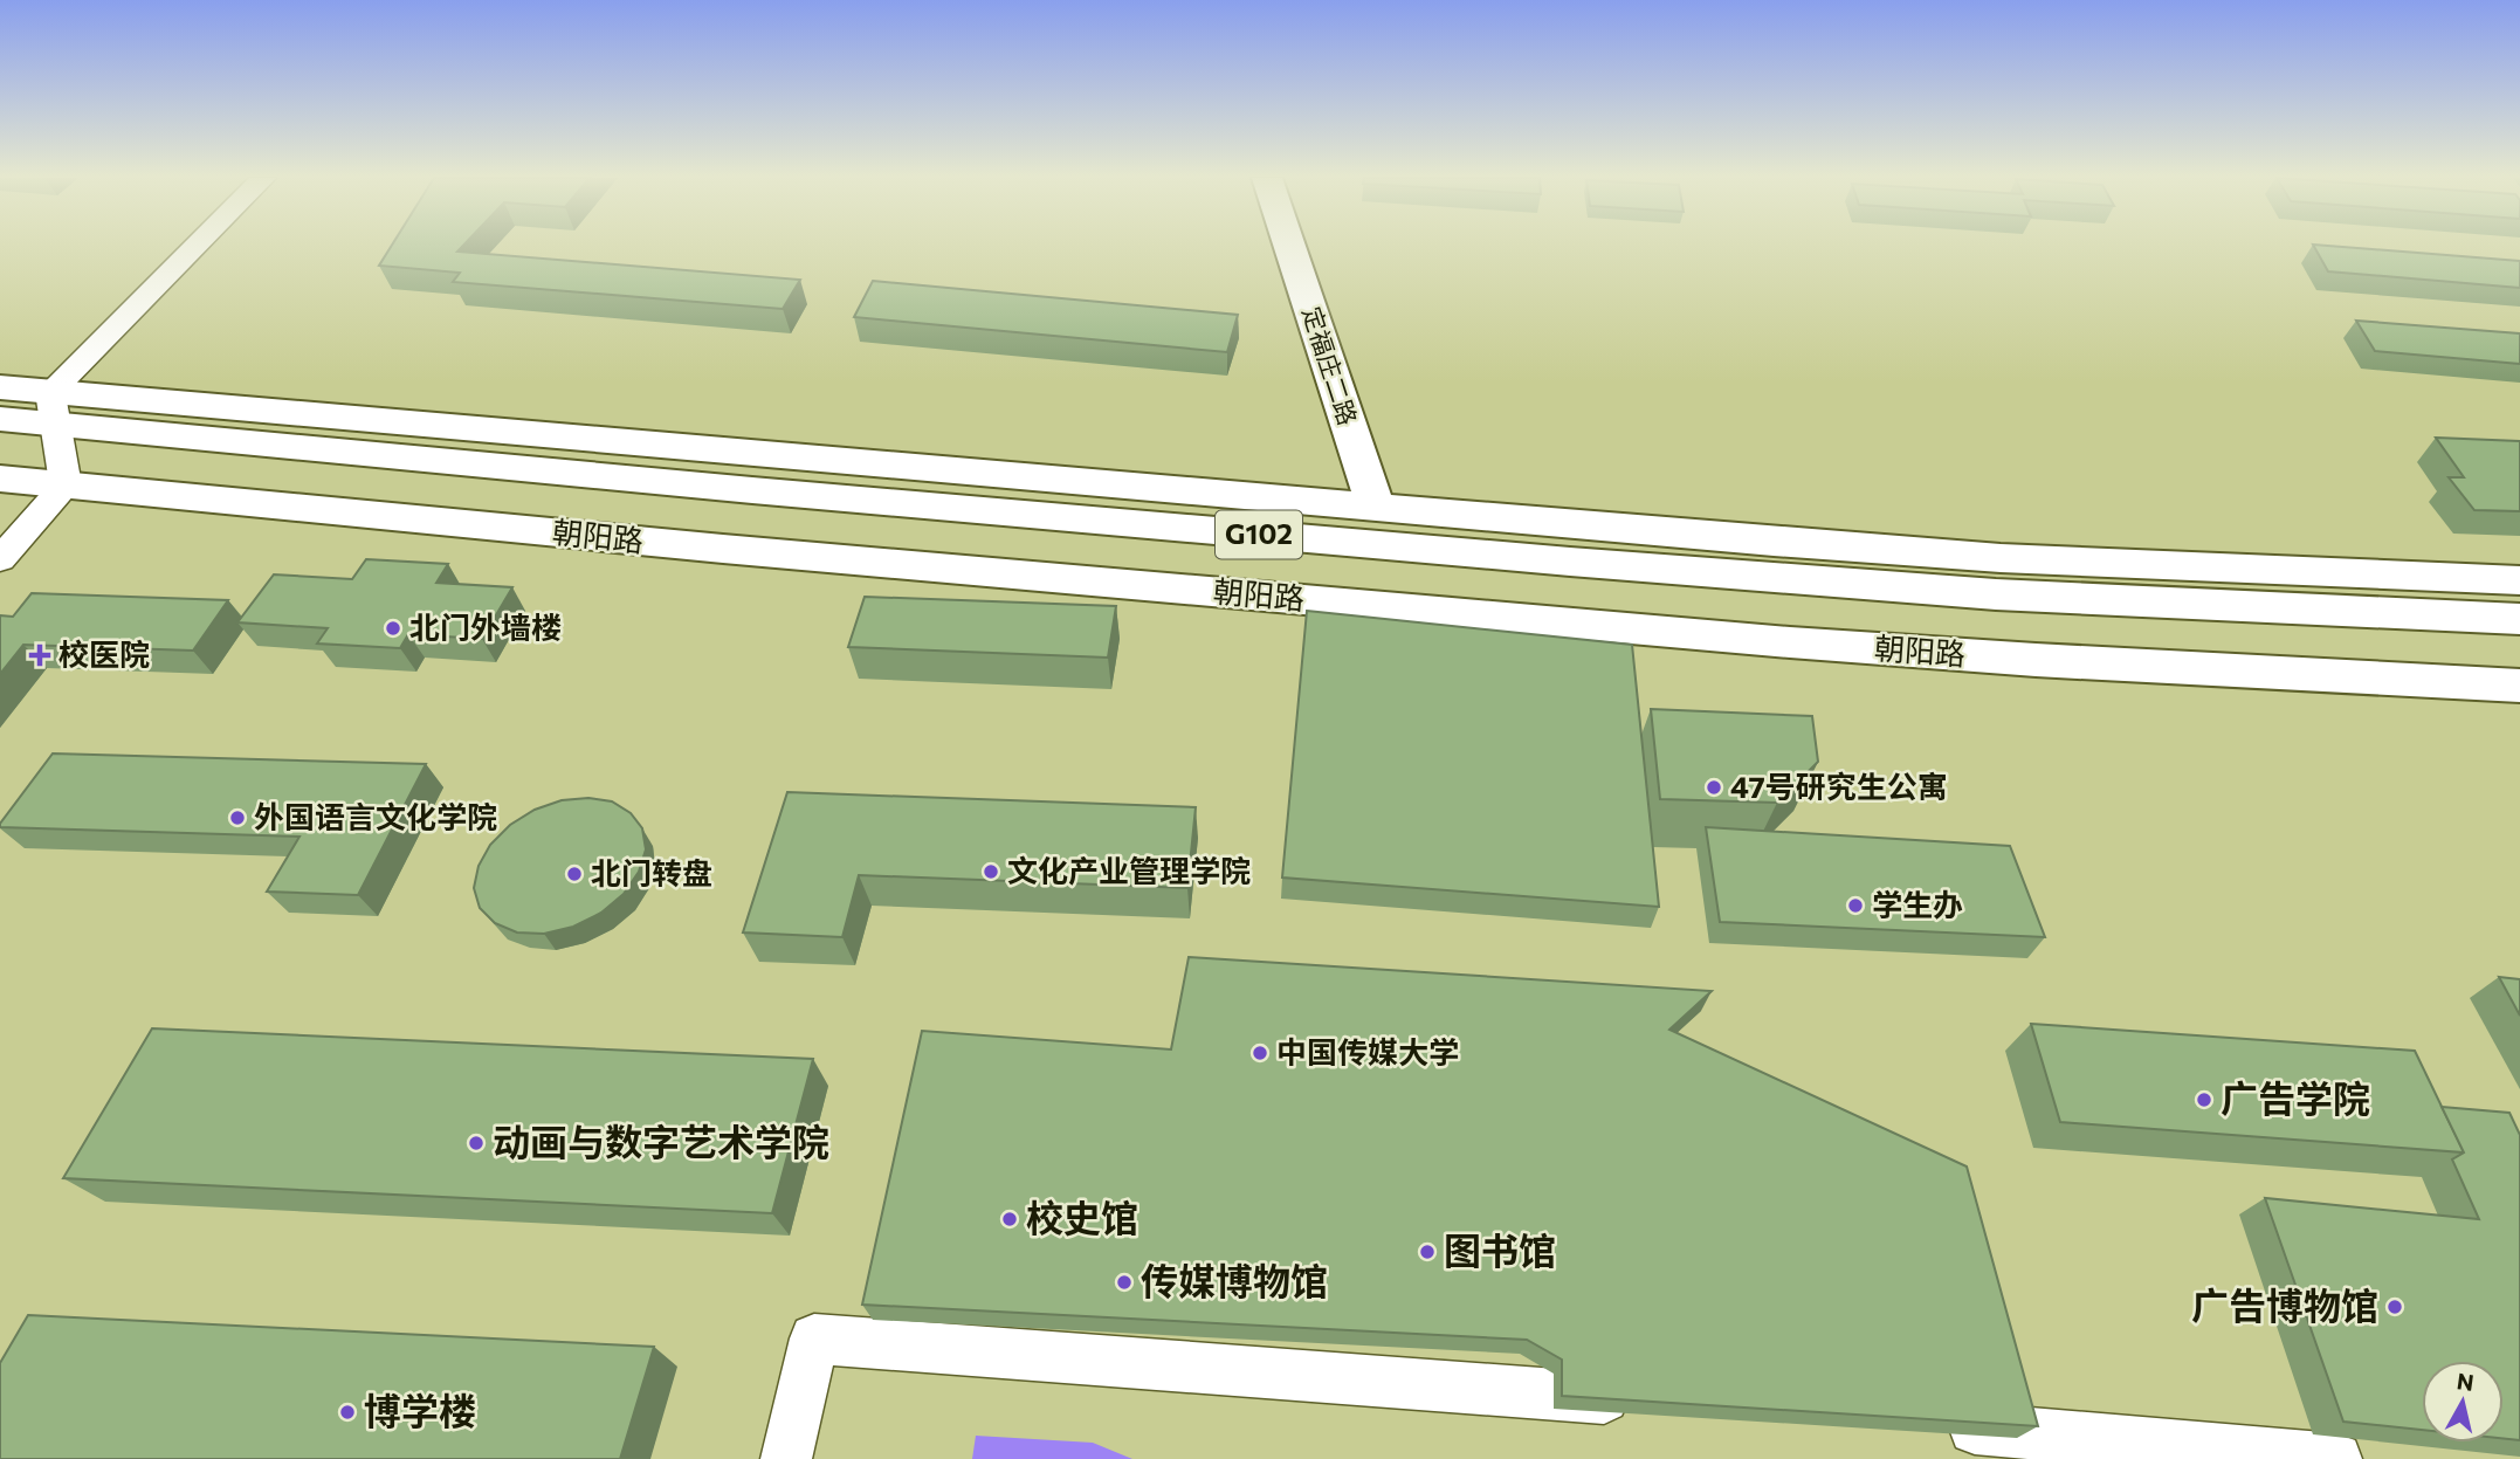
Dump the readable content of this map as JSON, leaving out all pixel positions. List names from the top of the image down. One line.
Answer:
{"streets":{"main road":["定福庄二路","G102","朝阳路"]},"crossings":[["定福庄二路","朝阳路"]],"places":{"other":["北门外墙楼","47号研究生公寓","外国语言文化学院","文化产业管理学院","北门转盘","学生办","中国传媒大学","广告学院","动画与数字艺术学院","校史馆","图书馆","传媒博物馆","广告博物馆","博学楼"],"health":["校医院"]},"north":"top"}
